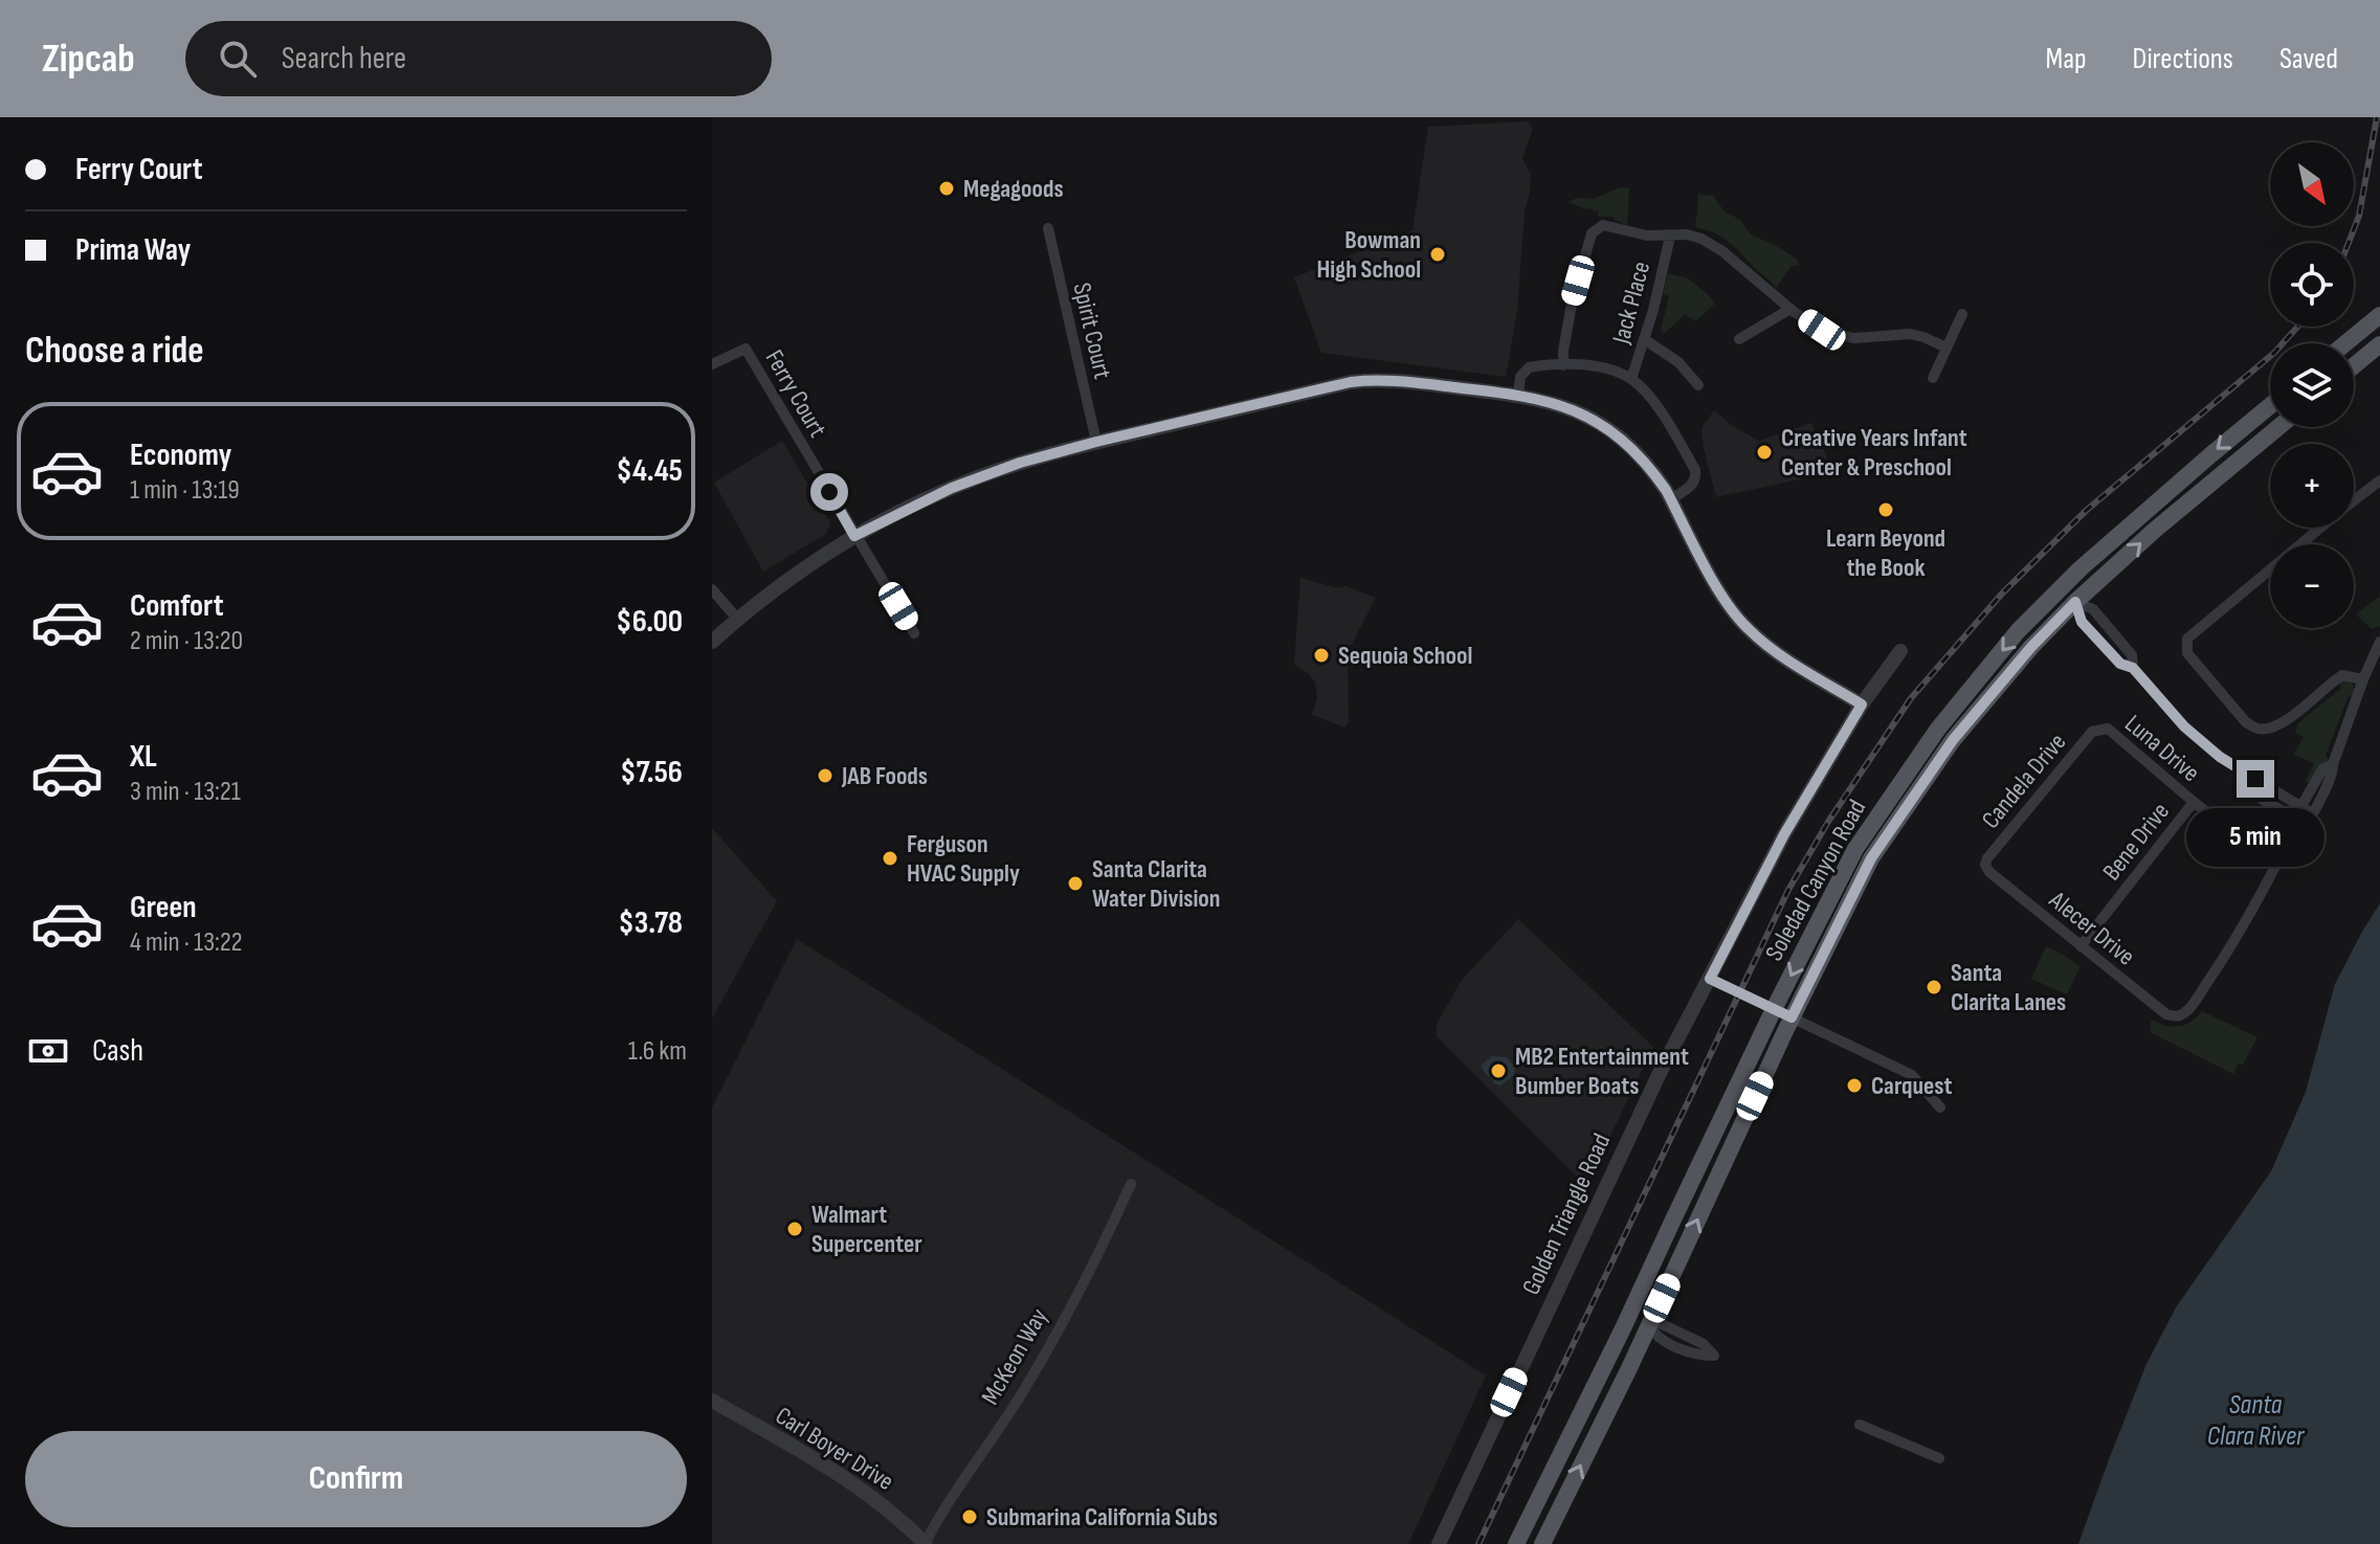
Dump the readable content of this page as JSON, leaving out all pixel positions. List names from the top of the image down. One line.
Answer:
{"streets":{"main road":["Soledad Canyon Road"],"street":["Jack Place","Spirit Court","Ferry Court","Luna Drive","Candela Drive","Bene Drive","Alecer Drive","Golden Triangle Road","McKeon Way","Carl Boyer Drive"]},"crossings":[["Luna Drive","Candela Drive"],["Luna Drive","Bene Drive"],["Luna Drive","Alecer Drive"],["Candela Drive","Alecer Drive"],["Bene Drive","Alecer Drive"],["McKeon Way","Carl Boyer Drive"]],"water":["Santa Clara River"],"places":["Megagoods","Bowman High School","Creative Years Infant Center & Preschool","Learn Beyond the Book","Sequoia School","JAB Foods","Ferguson HVAC Supply","Santa Clarita Water Division","Santa Clarita Lanes","MB2 Entertainment Bumber Boats","Carquest","Walmart Supercenter","Submarina California Subs"],"north":"bottom right","page":{"header":"Zipcab","search":"Search here","nav":["Map","Directions","Saved"],"banner":["Ferry Court","Prima Way"],"map_buttons":["+","−"],"heading":"Choose a ride","list":[{"name":"Economy","note":"1 min · 13:19","value":"$4.45"},{"name":"Comfort","note":"2 min · 13:20","value":"$6.00"},{"name":"XL","note":"3 min · 13:21","value":"$7.56"},{"name":"Green","note":"4 min · 13:22","value":"$3.78"}],"bubble":"5 min","pay":["Cash","1.6 km"],"buttons":"Confirm"}}
